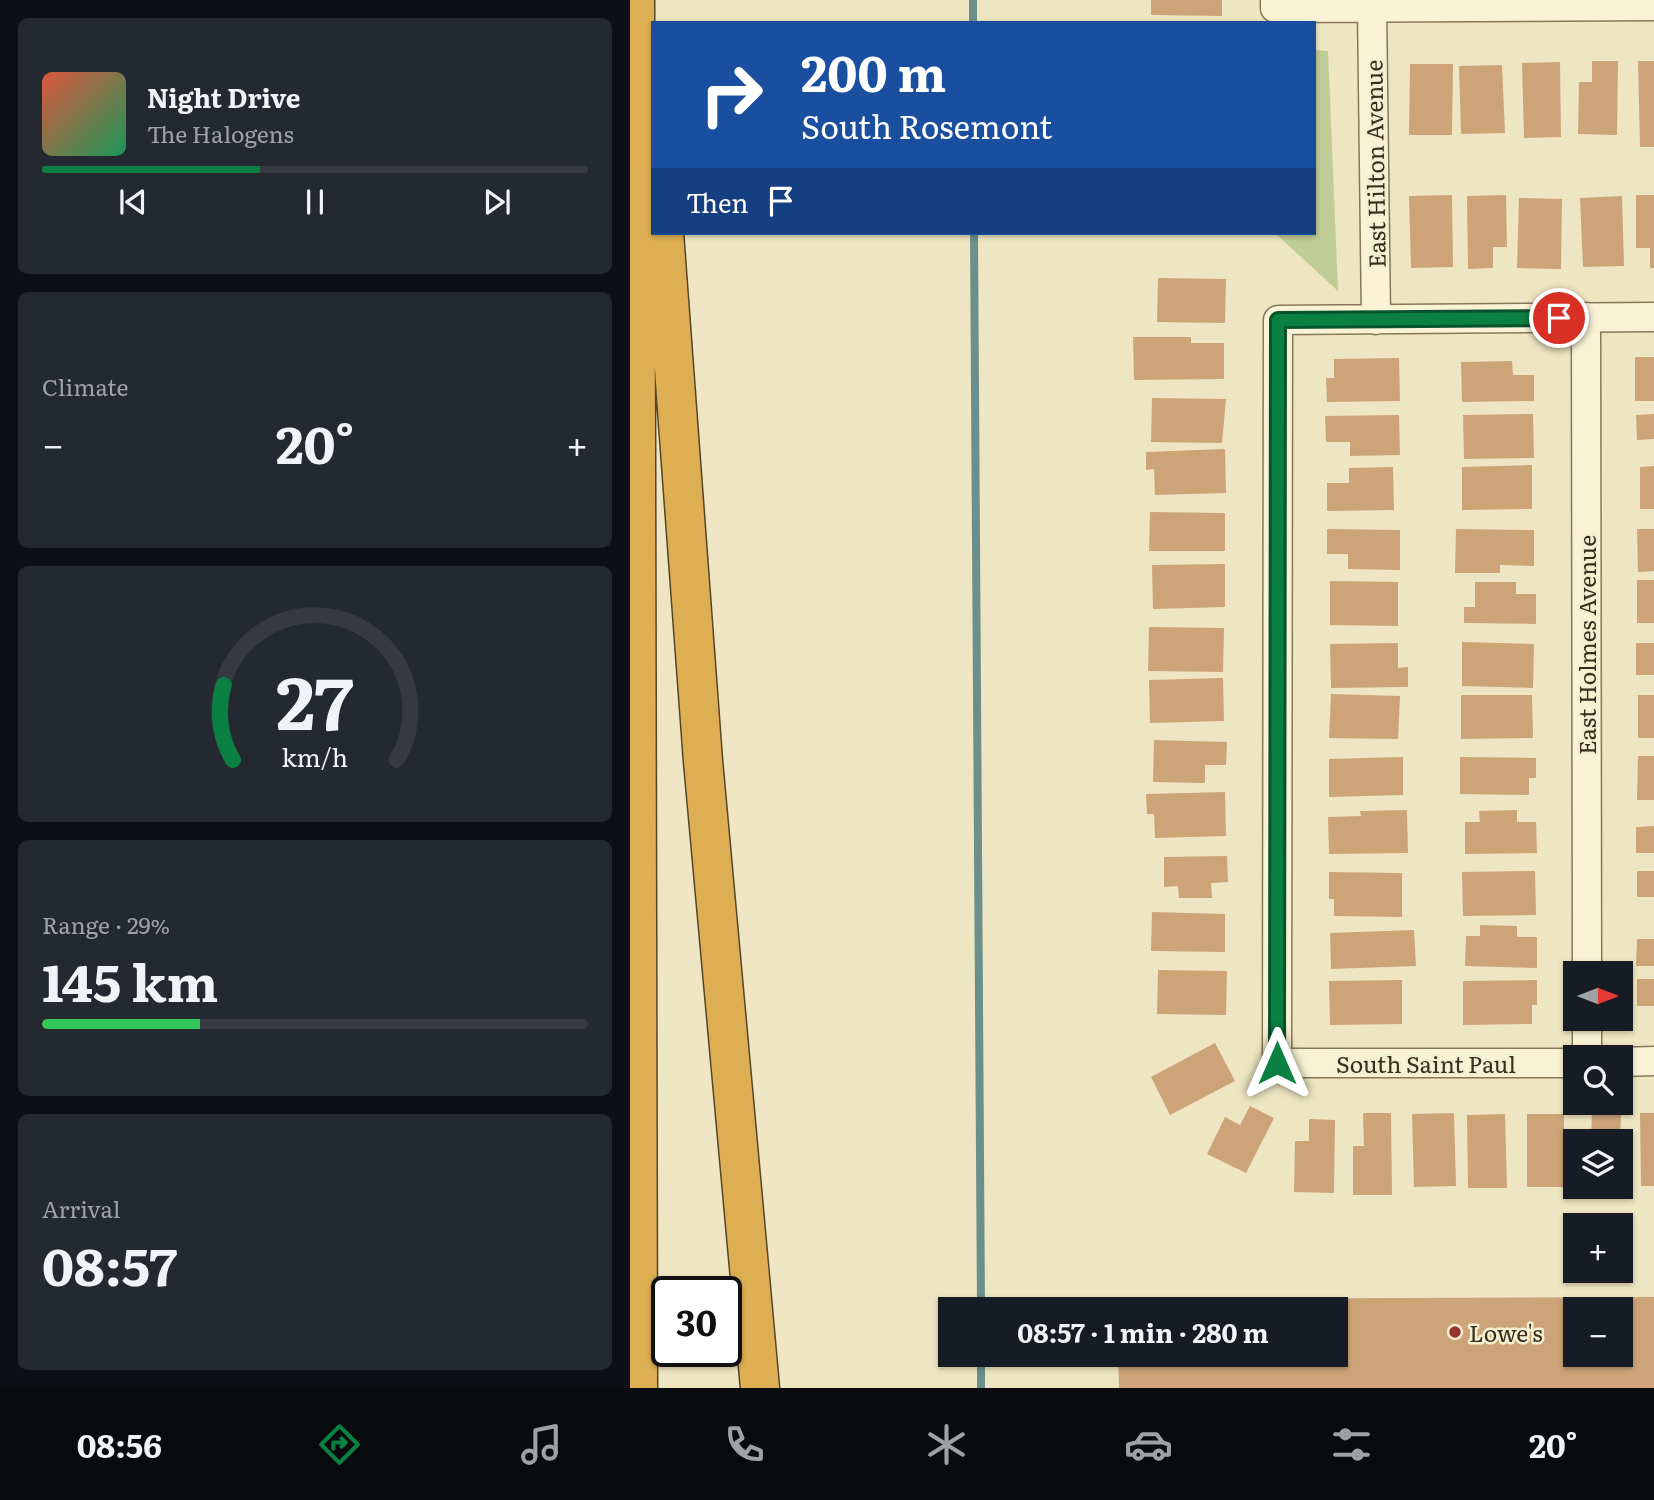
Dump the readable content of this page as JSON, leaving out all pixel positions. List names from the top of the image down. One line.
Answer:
{"streets":{"street":["East Hilton Avenue","East Holmes Avenue","South Saint Paul"]},"crossings":[["East Hilton Avenue","South Saint Paul"]],"places":["Lowe's"],"north":"right","page":{"turn":["200 m","South Rosemont"],"song":["Night Drive","The Halogens"],"then":"Then","tile":["Climate",["Range · 29%","145 km"],["Arrival","08:57"]],"heat":["−","20°","+"],"map_buttons":["+","−"],"limit":"30","trip":"08:57 · 1 min · 280 m","tabs":["08:56","20°"],"gauge":["27","km/h"]}}
